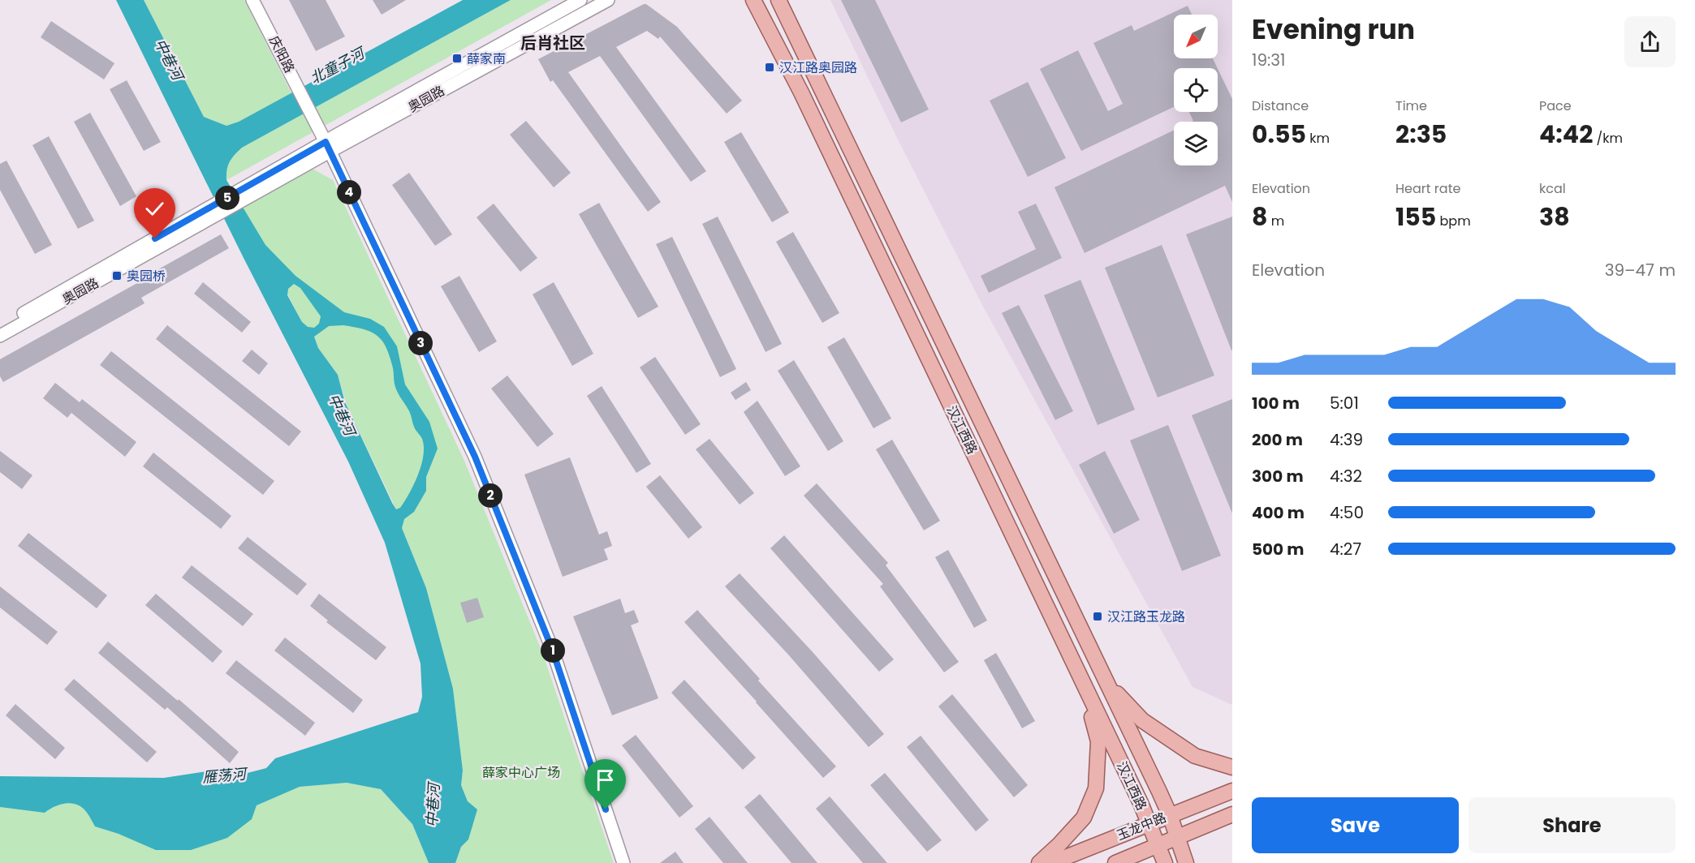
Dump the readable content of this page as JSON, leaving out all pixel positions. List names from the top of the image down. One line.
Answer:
{"streets":{"main road":["汉江西路","玉龙中路"],"street":["庆阳路","奥园路"]},"crossings":[["庆阳路","奥园路"],["汉江西路","玉龙中路"]],"districts":["后肖社区"],"water":["中巷河","北童子河","雁荡河"],"parks":["薛家中心广场"],"places":{"transit":["薛家南","汉江路奥园路","奥园桥","汉江路玉龙路"]},"north":"bottom left","page":{"heading":["Evening run","19:31"],"stats":[["Distance","0.55 km"],["Time","2:35"],["Pace","4:42 /km"],["Elevation","8 m"],["Heart rate","155 bpm"],["kcal","38"]],"pins":["4","5","3","2","1"],"chart":["Elevation","39–47 m"],"list":[{"name":"100 m","note":"5:01"},{"name":"200 m","note":"4:39"},{"name":"300 m","note":"4:32"},{"name":"400 m","note":"4:50"},{"name":"500 m","note":"4:27"}],"buttons":["Save","Share"]}}
